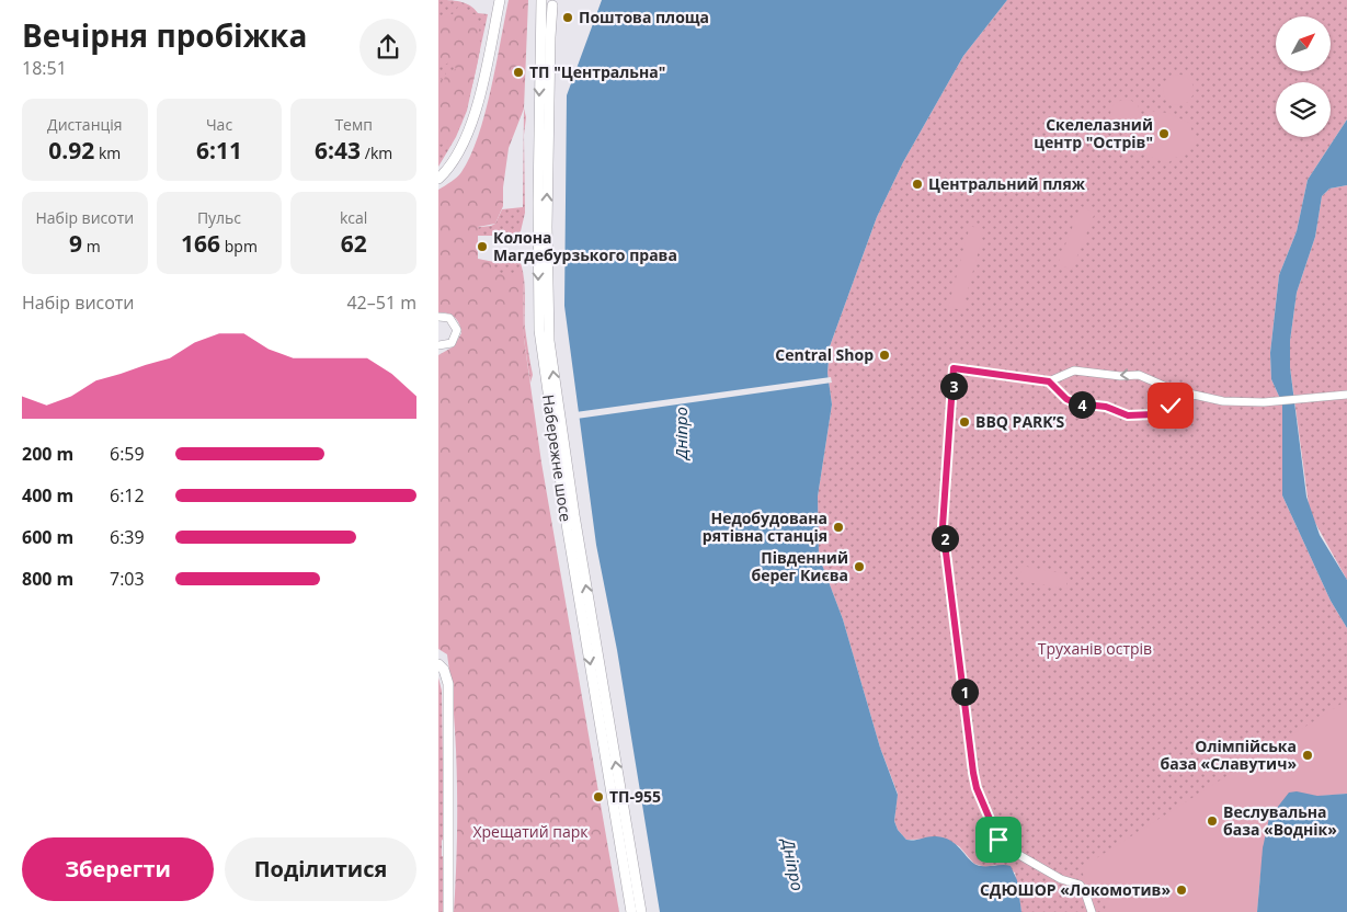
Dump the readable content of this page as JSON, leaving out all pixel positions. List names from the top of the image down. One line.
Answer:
{"streets":{"main road":["Набережне шосе"]},"water":["Дніпро"],"parks":["Труханів острів","Хрещатий парк"],"places":["Поштова площа","ТП \"Центральна\"","Скелелазний центр \"Острів\"","Центральний пляж","Колона Магдебурзького права","Central Shop","BBQ PARK’S","Недобудована рятівна станція","Південний берег Києва","Олімпійська база «Славутич»","ТП-955","Веслувальна база «Воднік»","СДЮШОР «Локомотив»"],"north":"top right","page":{"heading":["Вечірня пробіжка","18:51"],"stats":[["Дистанція","0.92 km"],["Час","6:11"],["Темп","6:43 /km"],["Набір висоти","9 m"],["Пульс","166 bpm"],["kcal","62"]],"chart":["Набір висоти","42–51 m"],"pins":["3","4","2","1"],"list":[{"name":"200 m","note":"6:59"},{"name":"400 m","note":"6:12"},{"name":"600 m","note":"6:39"},{"name":"800 m","note":"7:03"}],"buttons":["Зберегти","Поділитися"]}}
